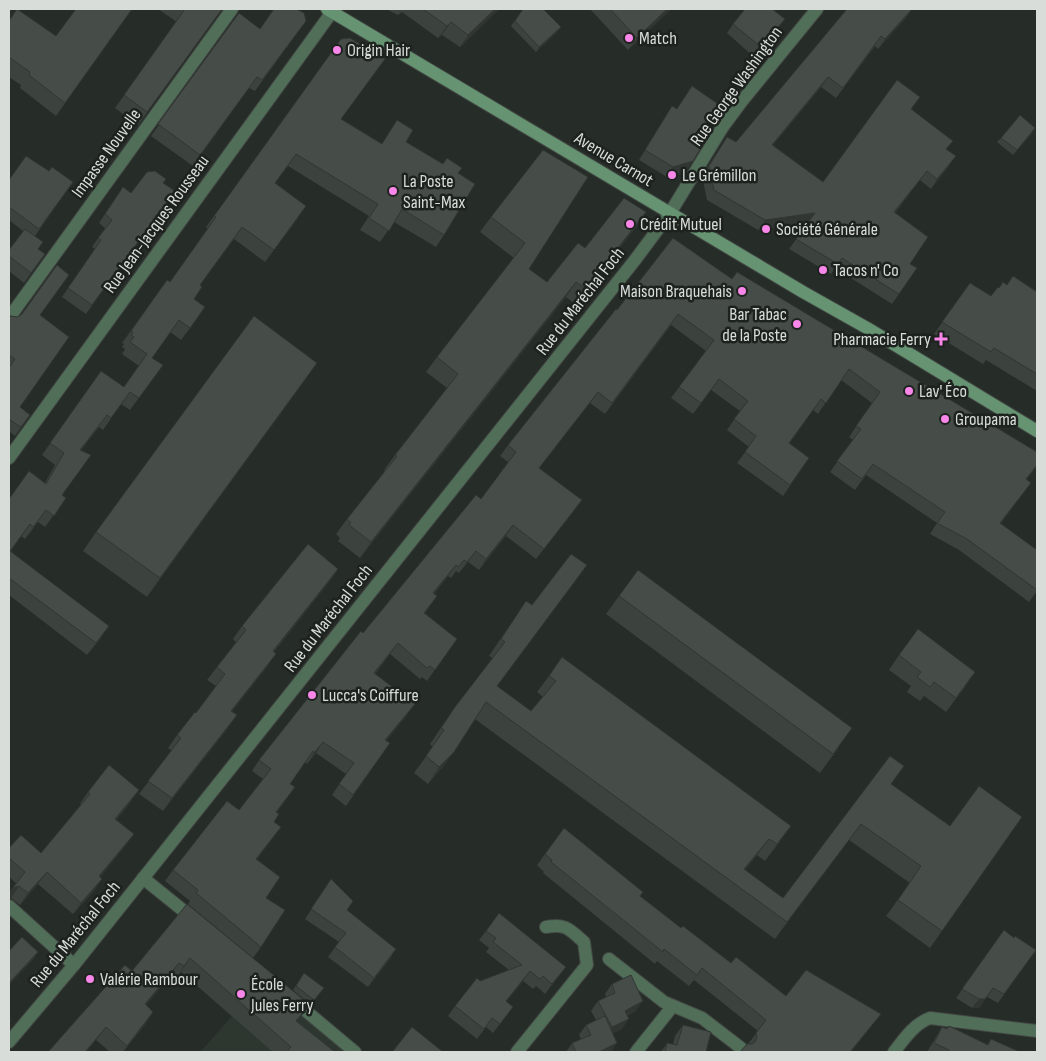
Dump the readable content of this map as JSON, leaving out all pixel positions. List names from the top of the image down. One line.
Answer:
{"streets":{"street":["Rue George Washington","Impasse Nouvelle","Avenue Carnot","Rue Jean-Jacques Rousseau","Rue du Maréchal Foch"]},"crossings":[["Rue George Washington","Avenue Carnot"],["Rue George Washington","Rue du Maréchal Foch"],["Avenue Carnot","Rue Jean-Jacques Rousseau"],["Avenue Carnot","Rue du Maréchal Foch"]],"places":{"other":["Match","Origin Hair","Le Grémillon","La Poste Saint-Max","Crédit Mutuel","Société Générale","Tacos n' Co","Maison Braquehais","Bar Tabac de la Poste","Lav' Éco","Groupama","Lucca's Coiffure","Valérie Rambour","École Jules Ferry"],"health":["Pharmacie Ferry"]}}
